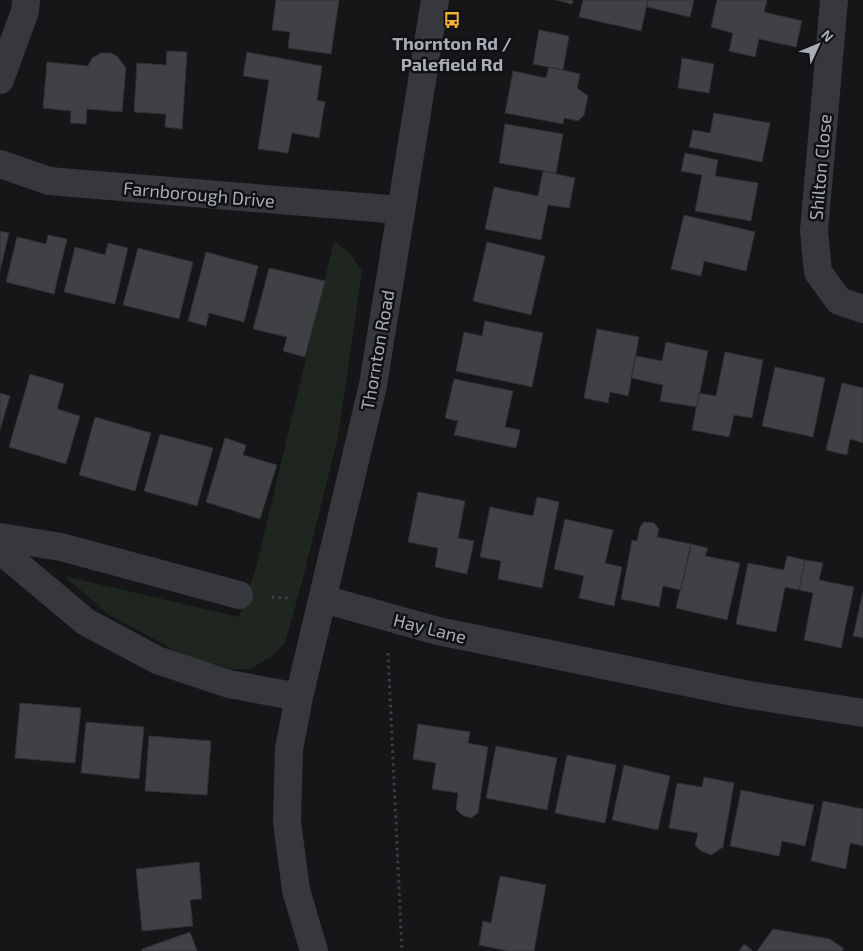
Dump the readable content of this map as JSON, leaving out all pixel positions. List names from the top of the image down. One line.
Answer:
{"streets":{"street":["Shilton Close","Farnborough Drive","Thornton Road","Hay Lane"]},"crossings":[["Farnborough Drive","Thornton Road"],["Thornton Road","Hay Lane"]],"places":{"bus stop":["Thornton Rd / Palefield Rd"]},"north":"top right"}
